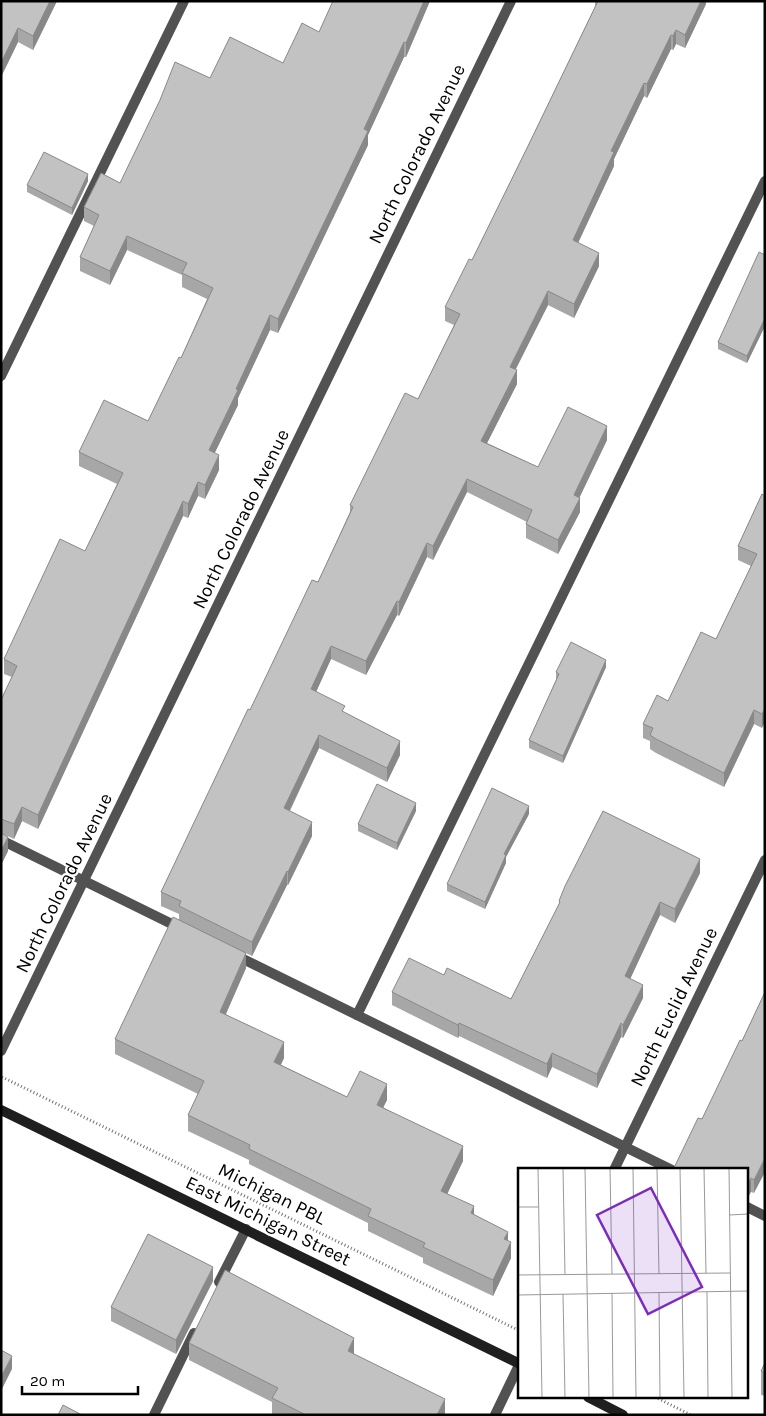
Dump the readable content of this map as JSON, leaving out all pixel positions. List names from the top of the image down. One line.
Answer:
{"streets":{"main road":["East Michigan Street"],"street":["North Colorado Avenue","North Euclid Avenue"],"path":["Michigan PBL"]},"scale_bar":"20 m"}
